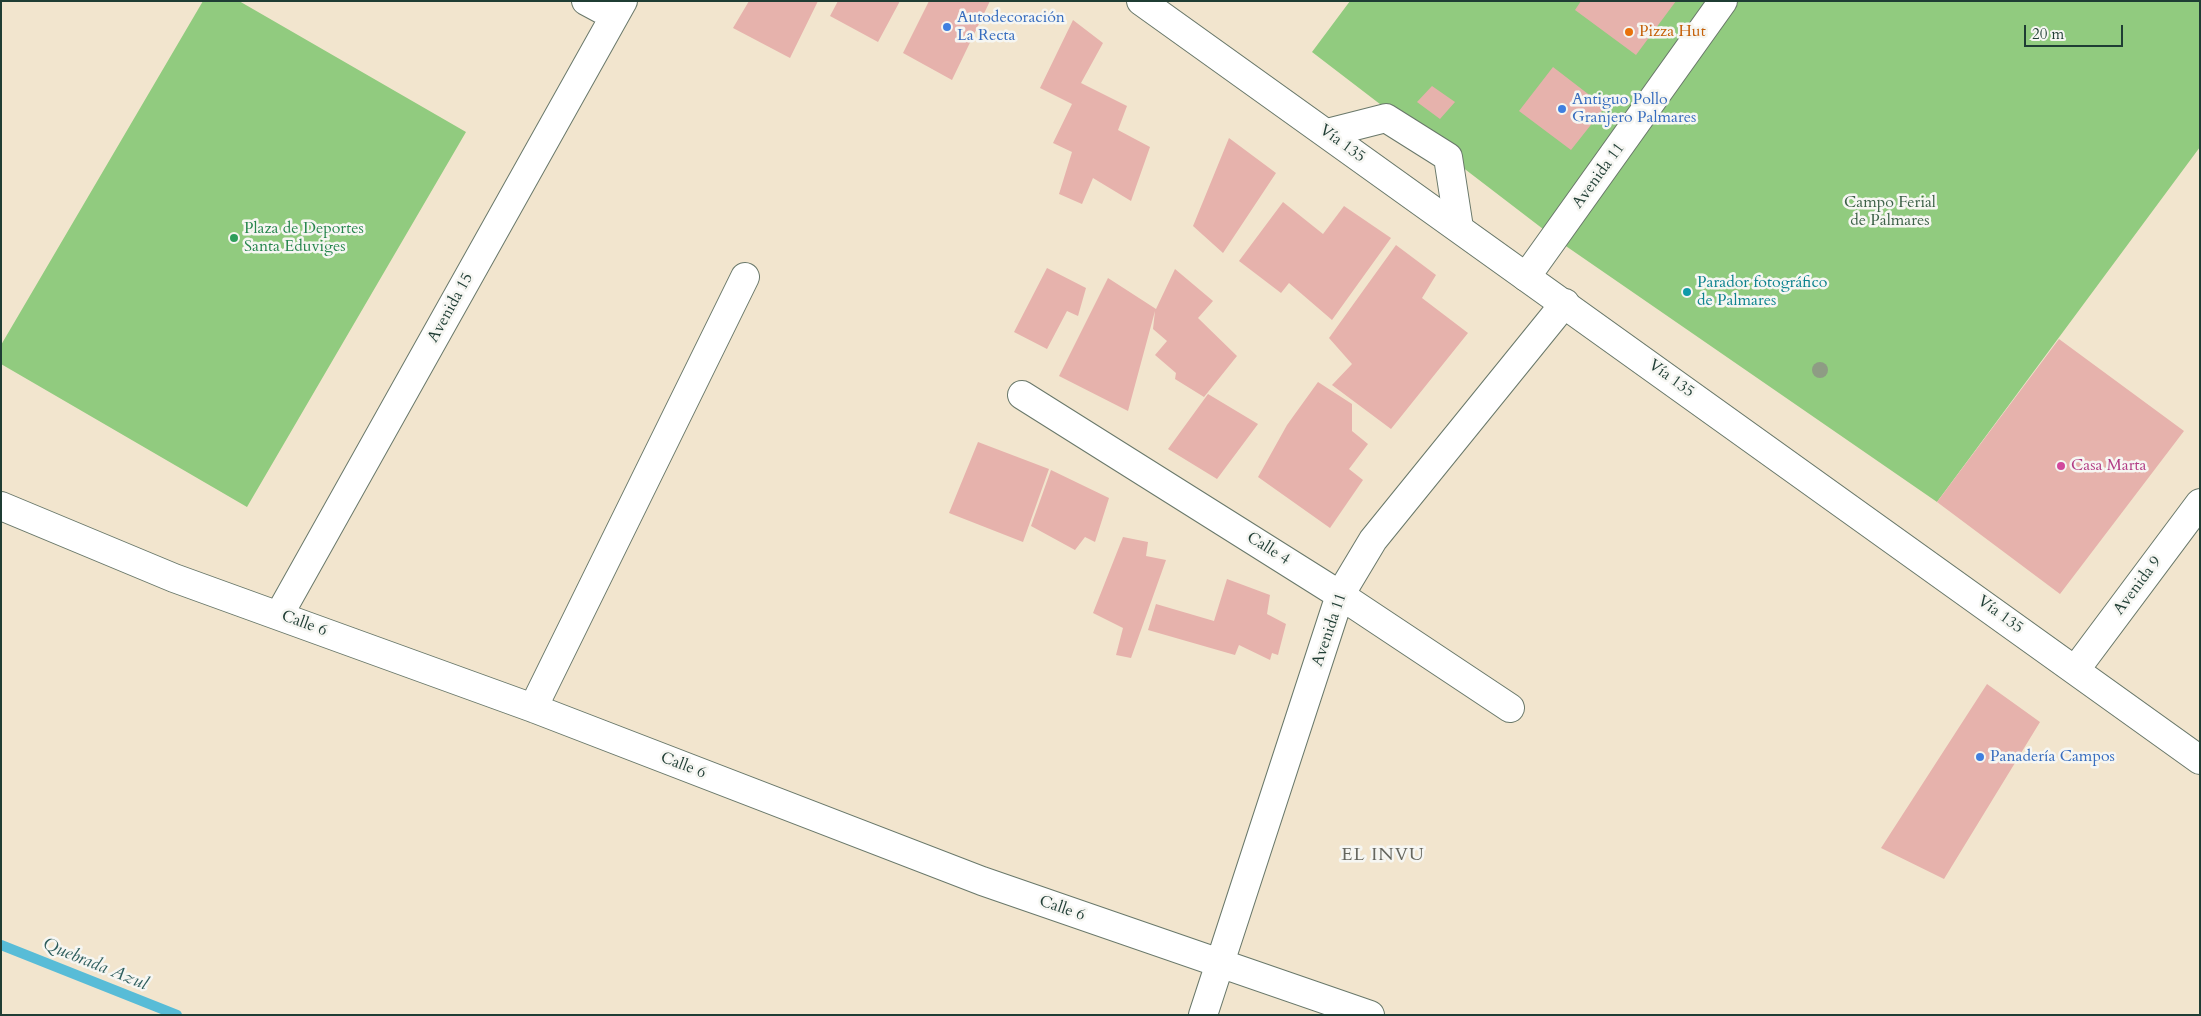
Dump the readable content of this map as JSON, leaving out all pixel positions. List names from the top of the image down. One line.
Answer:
{"streets":{"street":["Vía 135","Avenida 11","Avenida 15","Calle 4","Avenida 9","Calle 6"]},"crossings":[["Vía 135","Avenida 11"],["Vía 135","Avenida 9"],["Avenida 11","Calle 4"],["Avenida 11","Calle 6"],["Avenida 15","Calle 6"]],"districts":["EL INVU"],"water":["Quebrada Azul"],"parks":["Campo Ferial de Palmares"],"places":["Autodecoración La Recta","Pizza Hut","Antiguo Pollo Granjero Palmares","Plaza de Deportes Santa Eduviges","Parador fotográfico de Palmares","Casa Marta","Panadería Campos"],"scale_bar":"20 m"}
